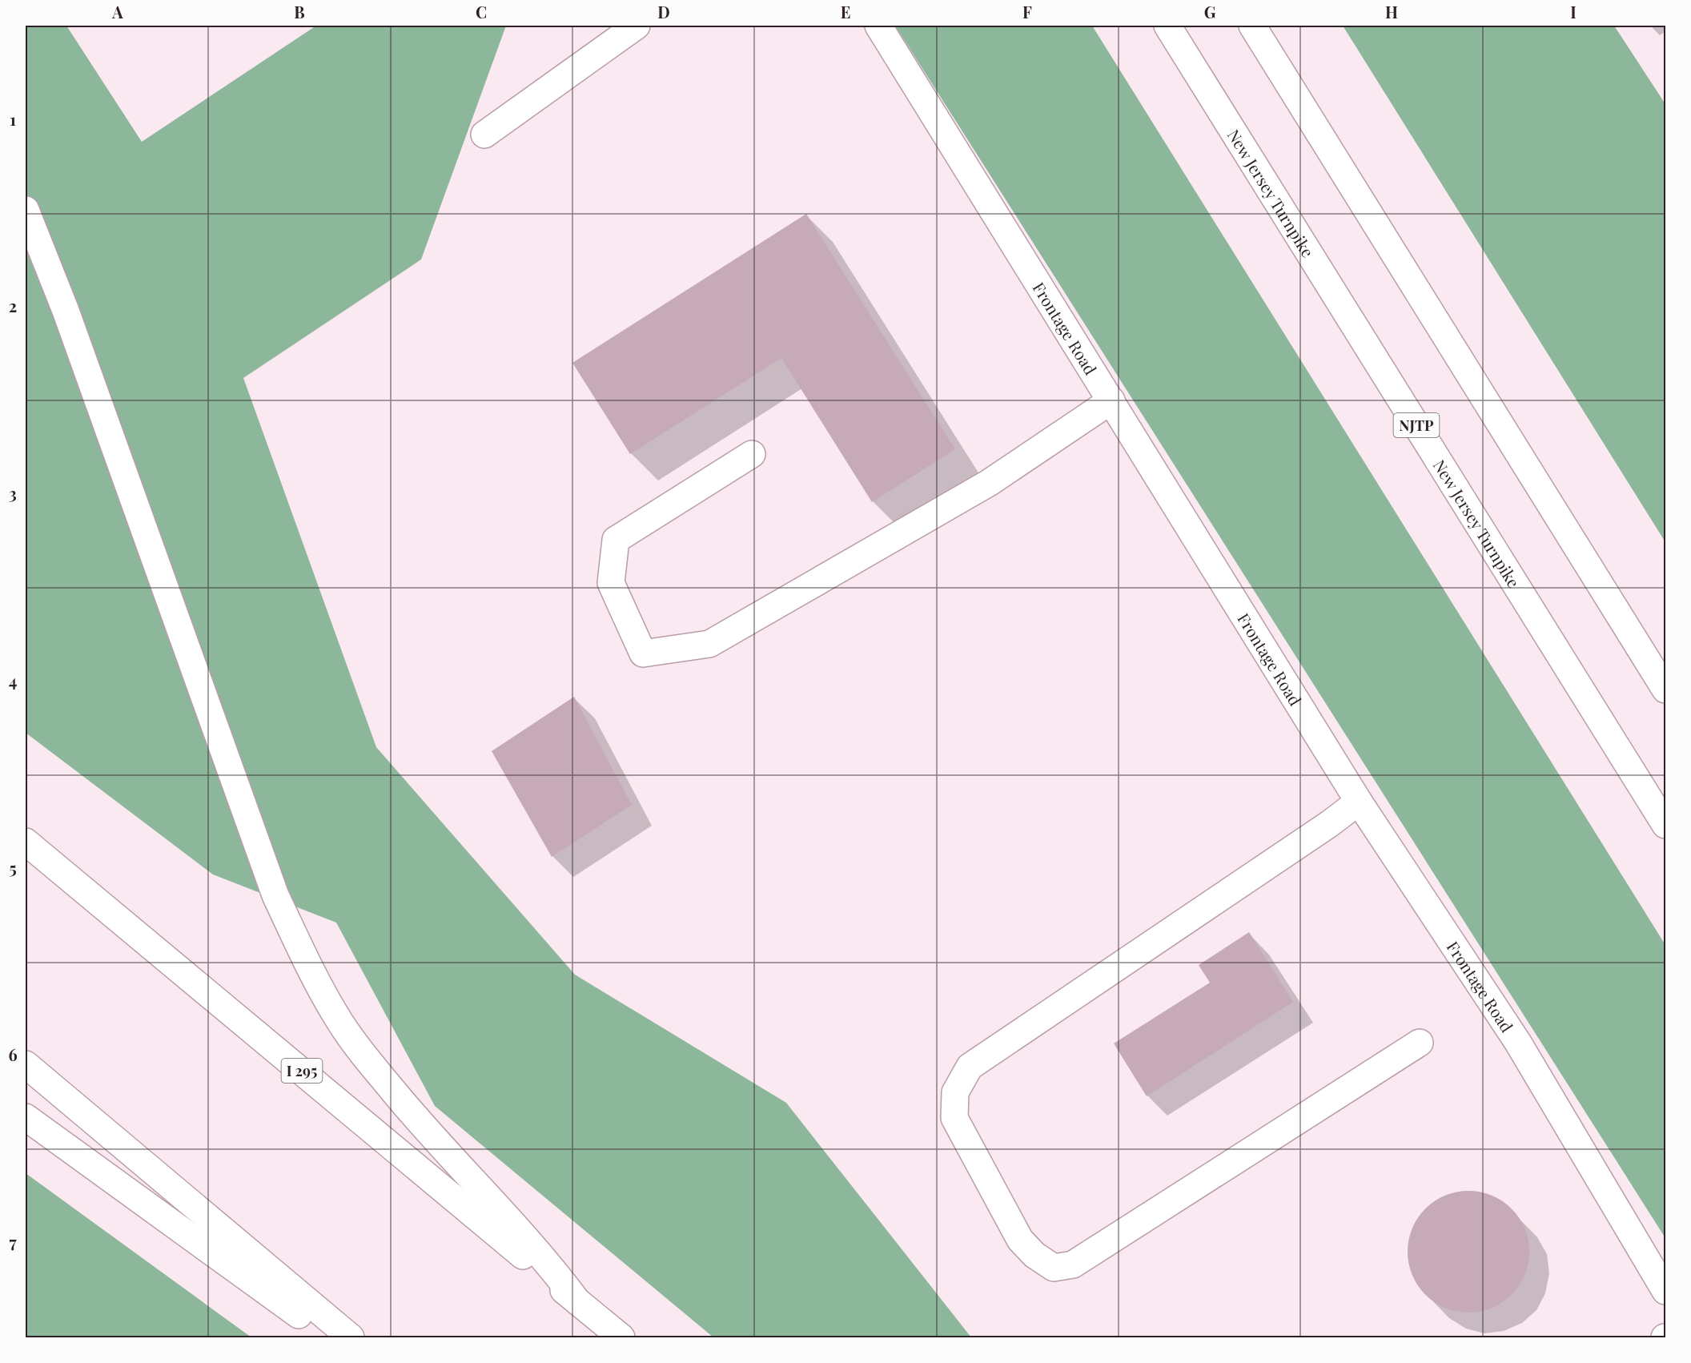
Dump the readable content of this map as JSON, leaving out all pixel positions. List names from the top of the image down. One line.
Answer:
{"streets":{"main road":["New Jersey Turnpike","Frontage Road","NJTP","I 295"]},"grid":{"columns":["A","B","C","D","E","F","G","H","I"],"rows":["1","2","3","4","5","6","7"]}}
